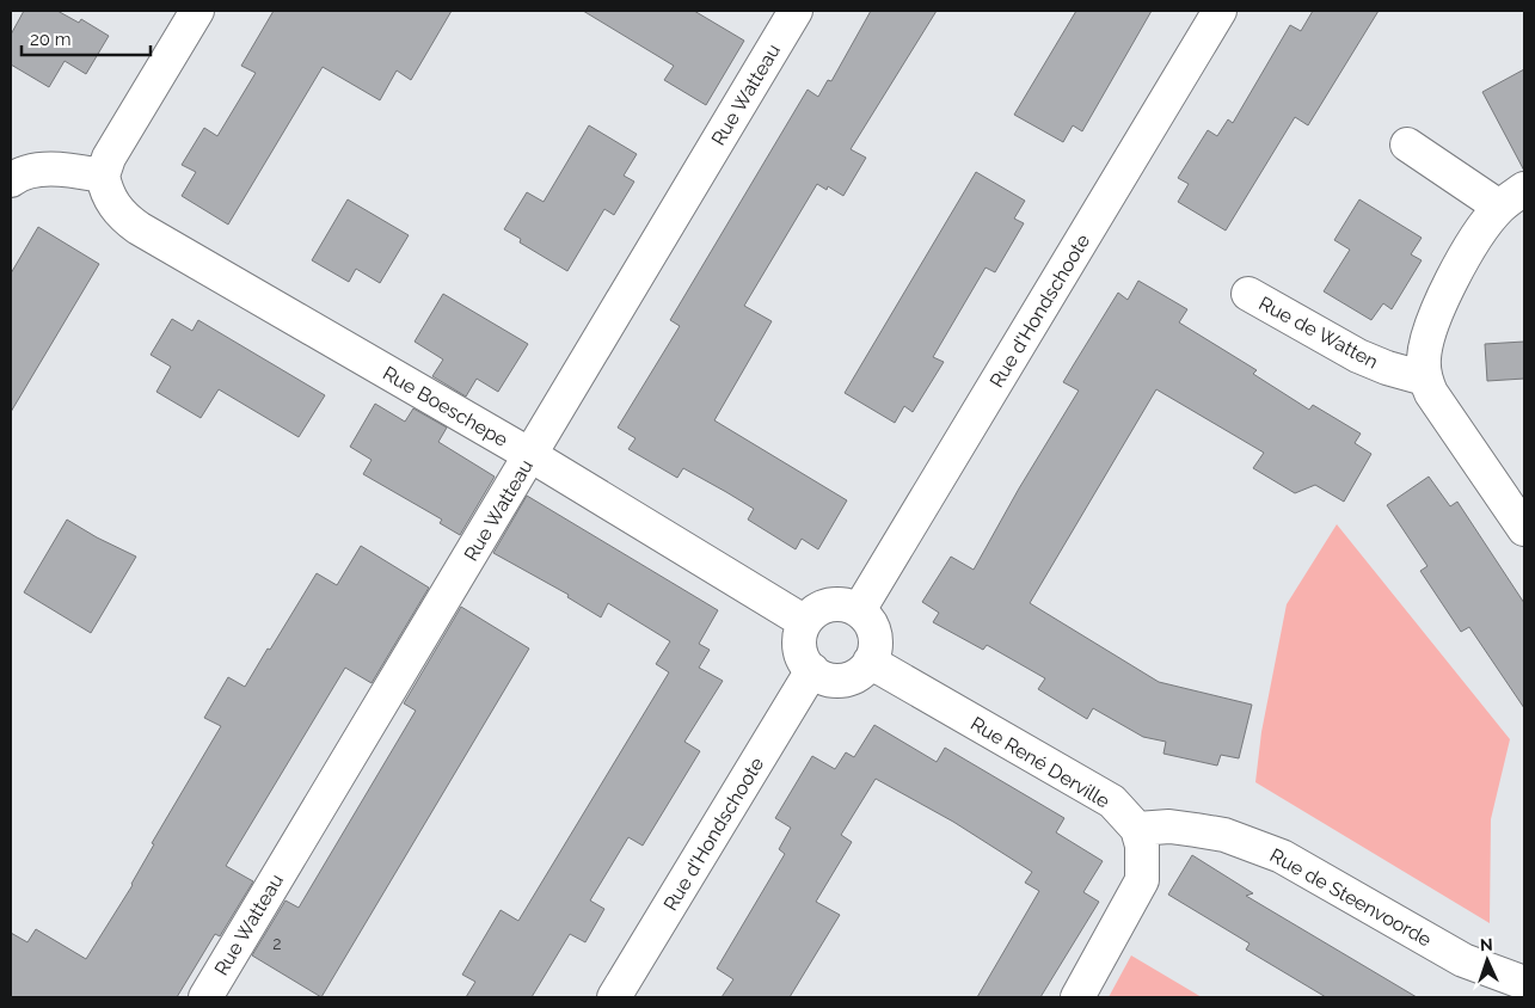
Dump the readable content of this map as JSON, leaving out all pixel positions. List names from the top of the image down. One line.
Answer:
{"streets":{"street":["Rue Watteau","Rue d'Hondschoote","Rue de Watten","Rue Boeschepe","Rue René Derville","Rue de Steenvoorde"]},"crossings":[["Rue Watteau","Rue Boeschepe"],["Rue d'Hondschoote","Rue Boeschepe"],["Rue d'Hondschoote","Rue René Derville"],["Rue Boeschepe","Rue René Derville"],["Rue René Derville","Rue de Steenvoorde"]],"house_numbers":["2"],"scale_bar":"20 m","north":"top"}
